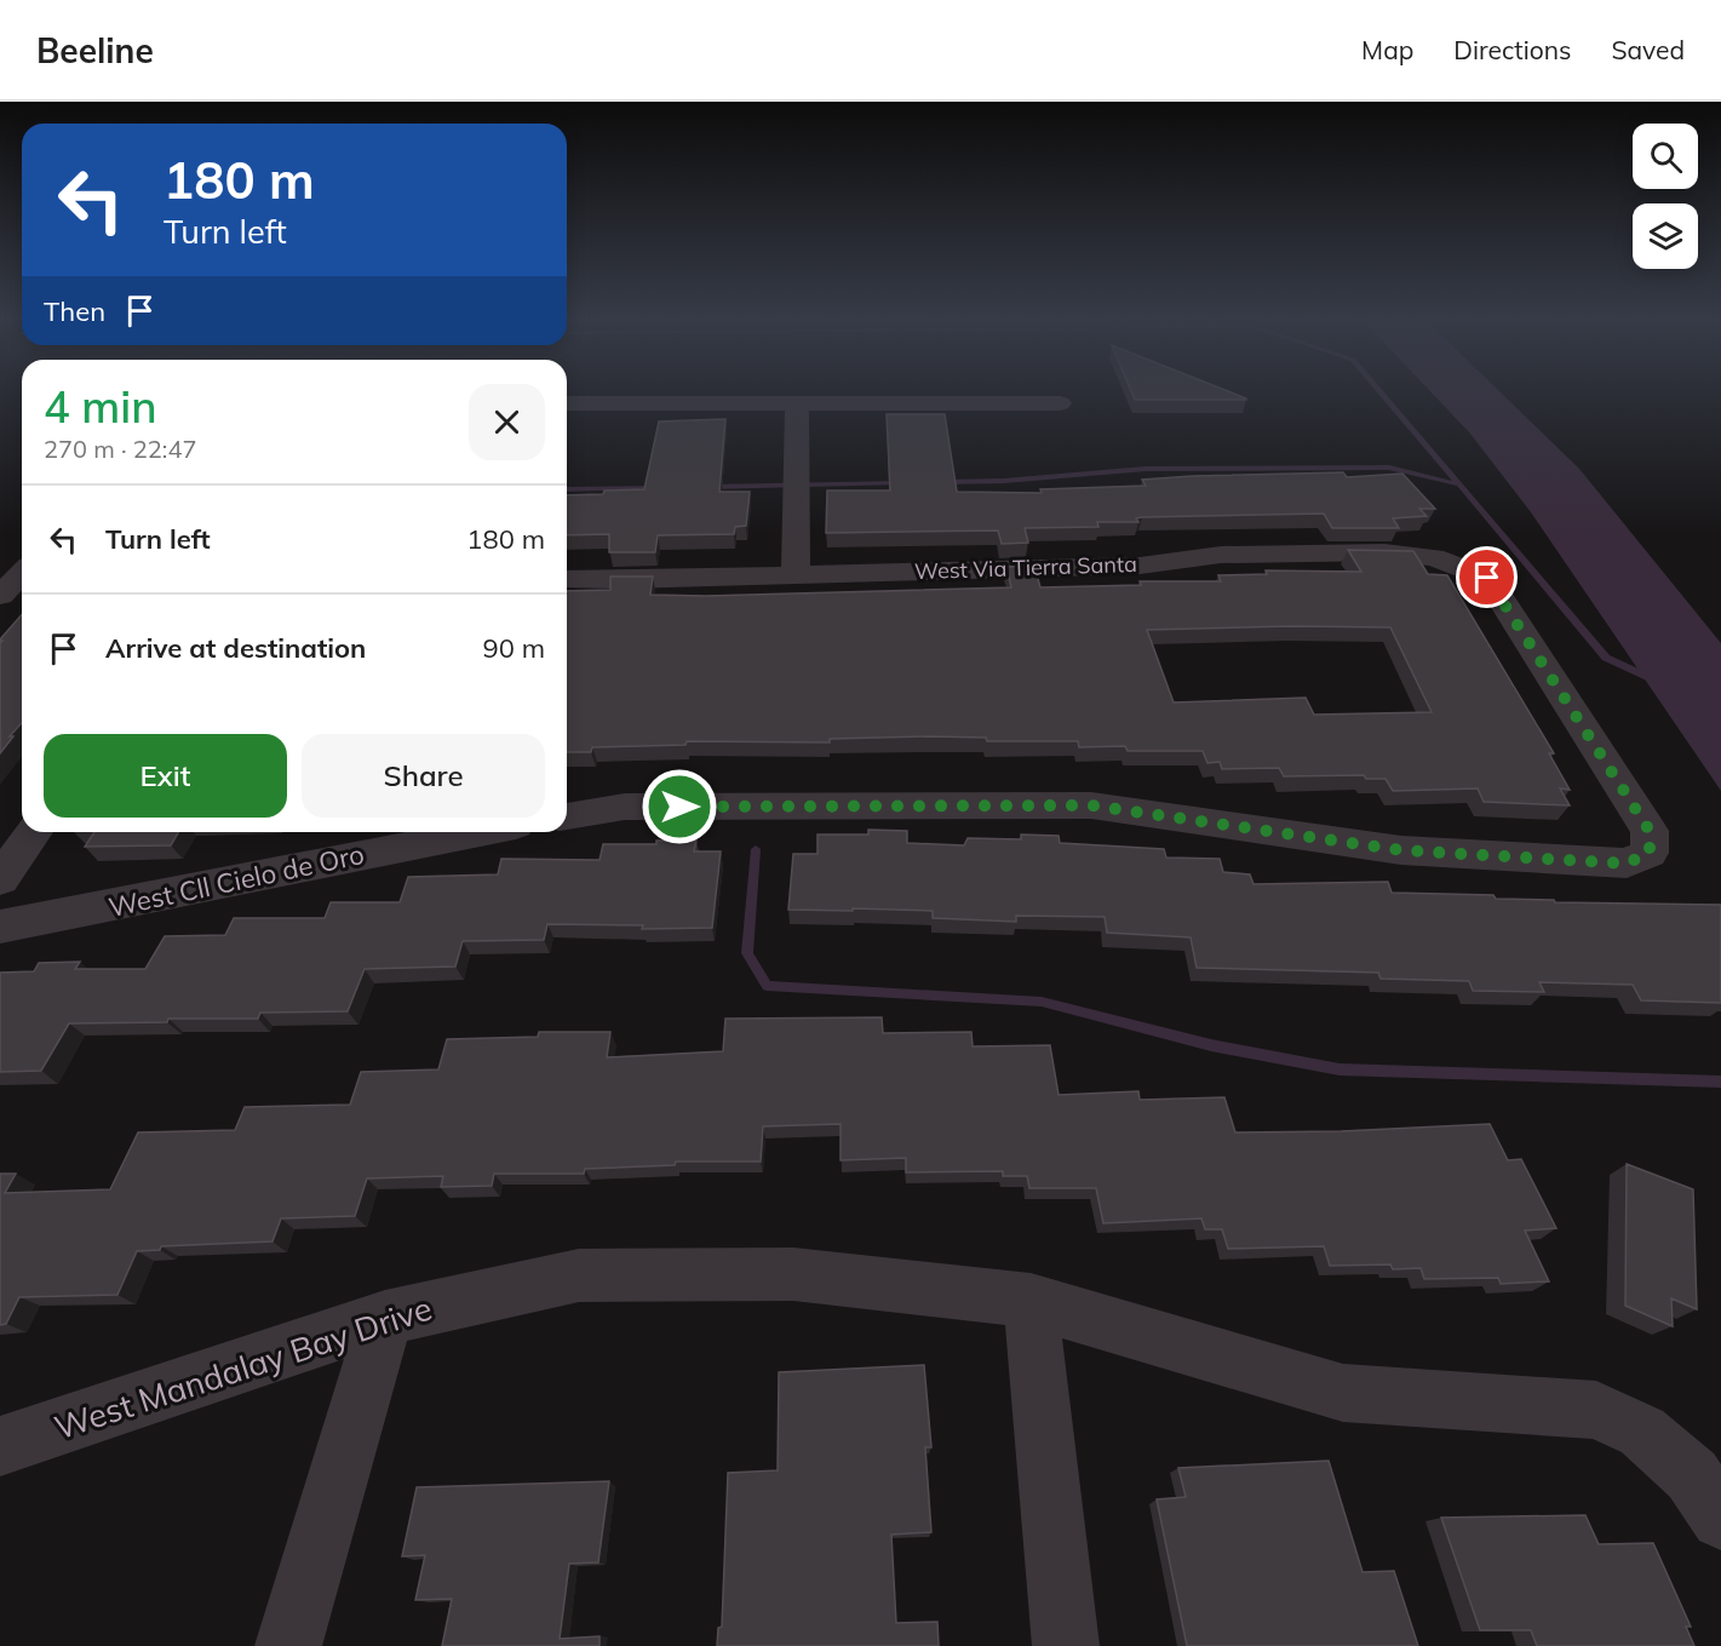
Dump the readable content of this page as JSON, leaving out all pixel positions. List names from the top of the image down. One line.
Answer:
{"streets":{"street":["West Via Tierra Santa","West Cll Cielo de Oro","West Mandalay Bay Drive"]},"page":{"header":"Beeline","nav":["Map","Directions","Saved"],"turn":["180 m","Turn left"],"then":"Then","heading":["4 min","270 m · 22:47"],"list":[{"name":"Turn left","value":"180 m"},{"name":"Arrive at destination","value":"90 m"}],"buttons":["Exit","Share"]}}
